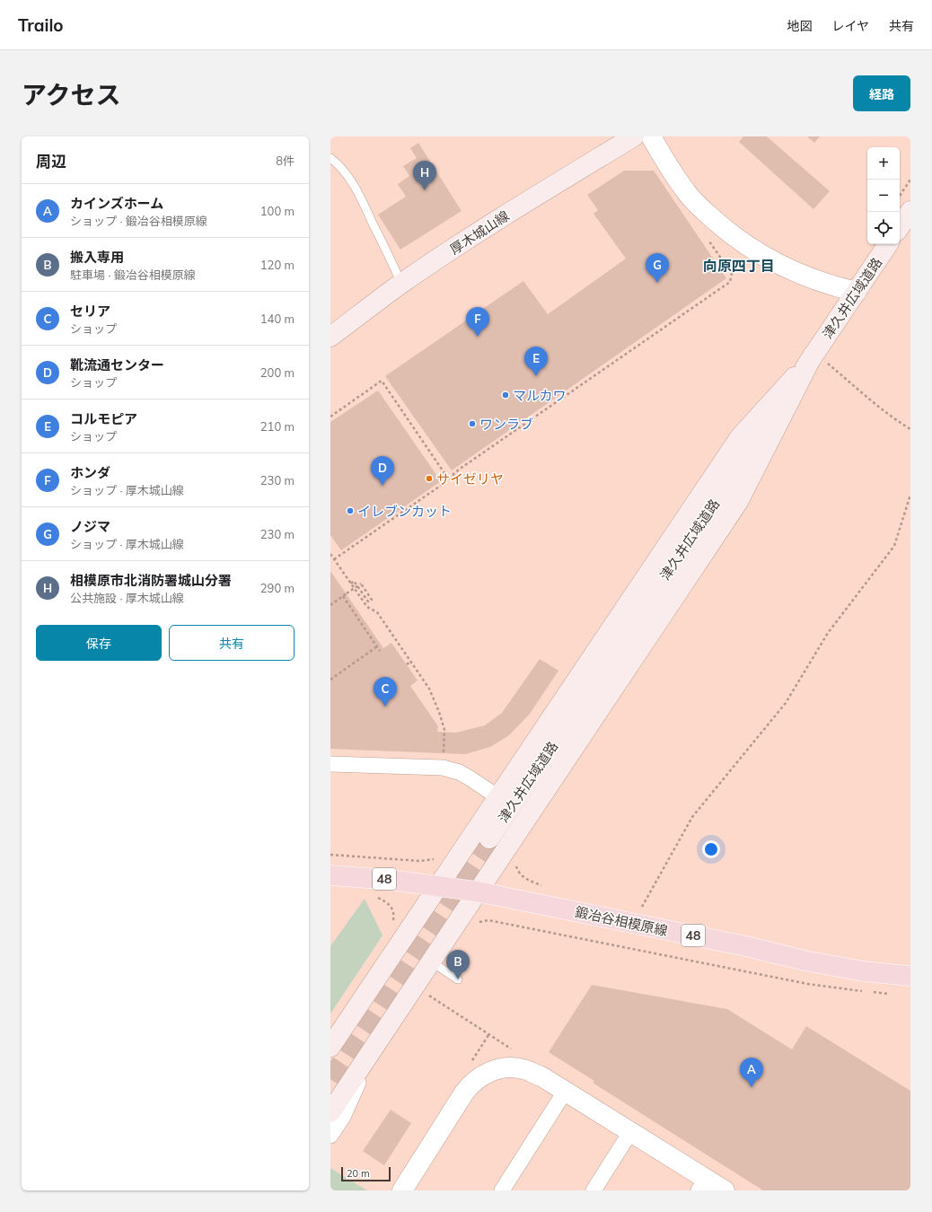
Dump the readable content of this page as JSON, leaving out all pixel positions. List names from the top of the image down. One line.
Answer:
{"streets":{"main road":["厚木城山線","津久井広域道路","48","鍛冶谷相模原線"]},"districts":["向原四丁目"],"places":["マルカワ","ワンラブ","サイゼリヤ","イレブンカット"],"scale_bar":"20 m","page":{"header":"Trailo","nav":["地図","レイヤ","共有"],"title":"アクセス","buttons":["経路",["保存","共有"]],"heading":["周辺","8件"],"map_buttons":["+","−"],"pins":["H","G","F","E","D","C","B","A"],"list":[{"mark":"A","name":"カインズホーム","note":"ショップ · 鍛冶谷相模原線","value":"100 m"},{"mark":"B","name":"搬入専用","note":"駐車場 · 鍛冶谷相模原線","value":"120 m"},{"mark":"C","name":"セリア","note":"ショップ","value":"140 m"},{"mark":"D","name":"靴流通センター","note":"ショップ","value":"200 m"},{"mark":"E","name":"コルモピア","note":"ショップ","value":"210 m"},{"mark":"F","name":"ホンダ","note":"ショップ · 厚木城山線","value":"230 m"},{"mark":"G","name":"ノジマ","note":"ショップ · 厚木城山線","value":"230 m"},{"mark":"H","name":"相模原市北消防署城山分署","note":"公共施設 · 厚木城山線","value":"290 m"}],"scale":"20 m"}}
